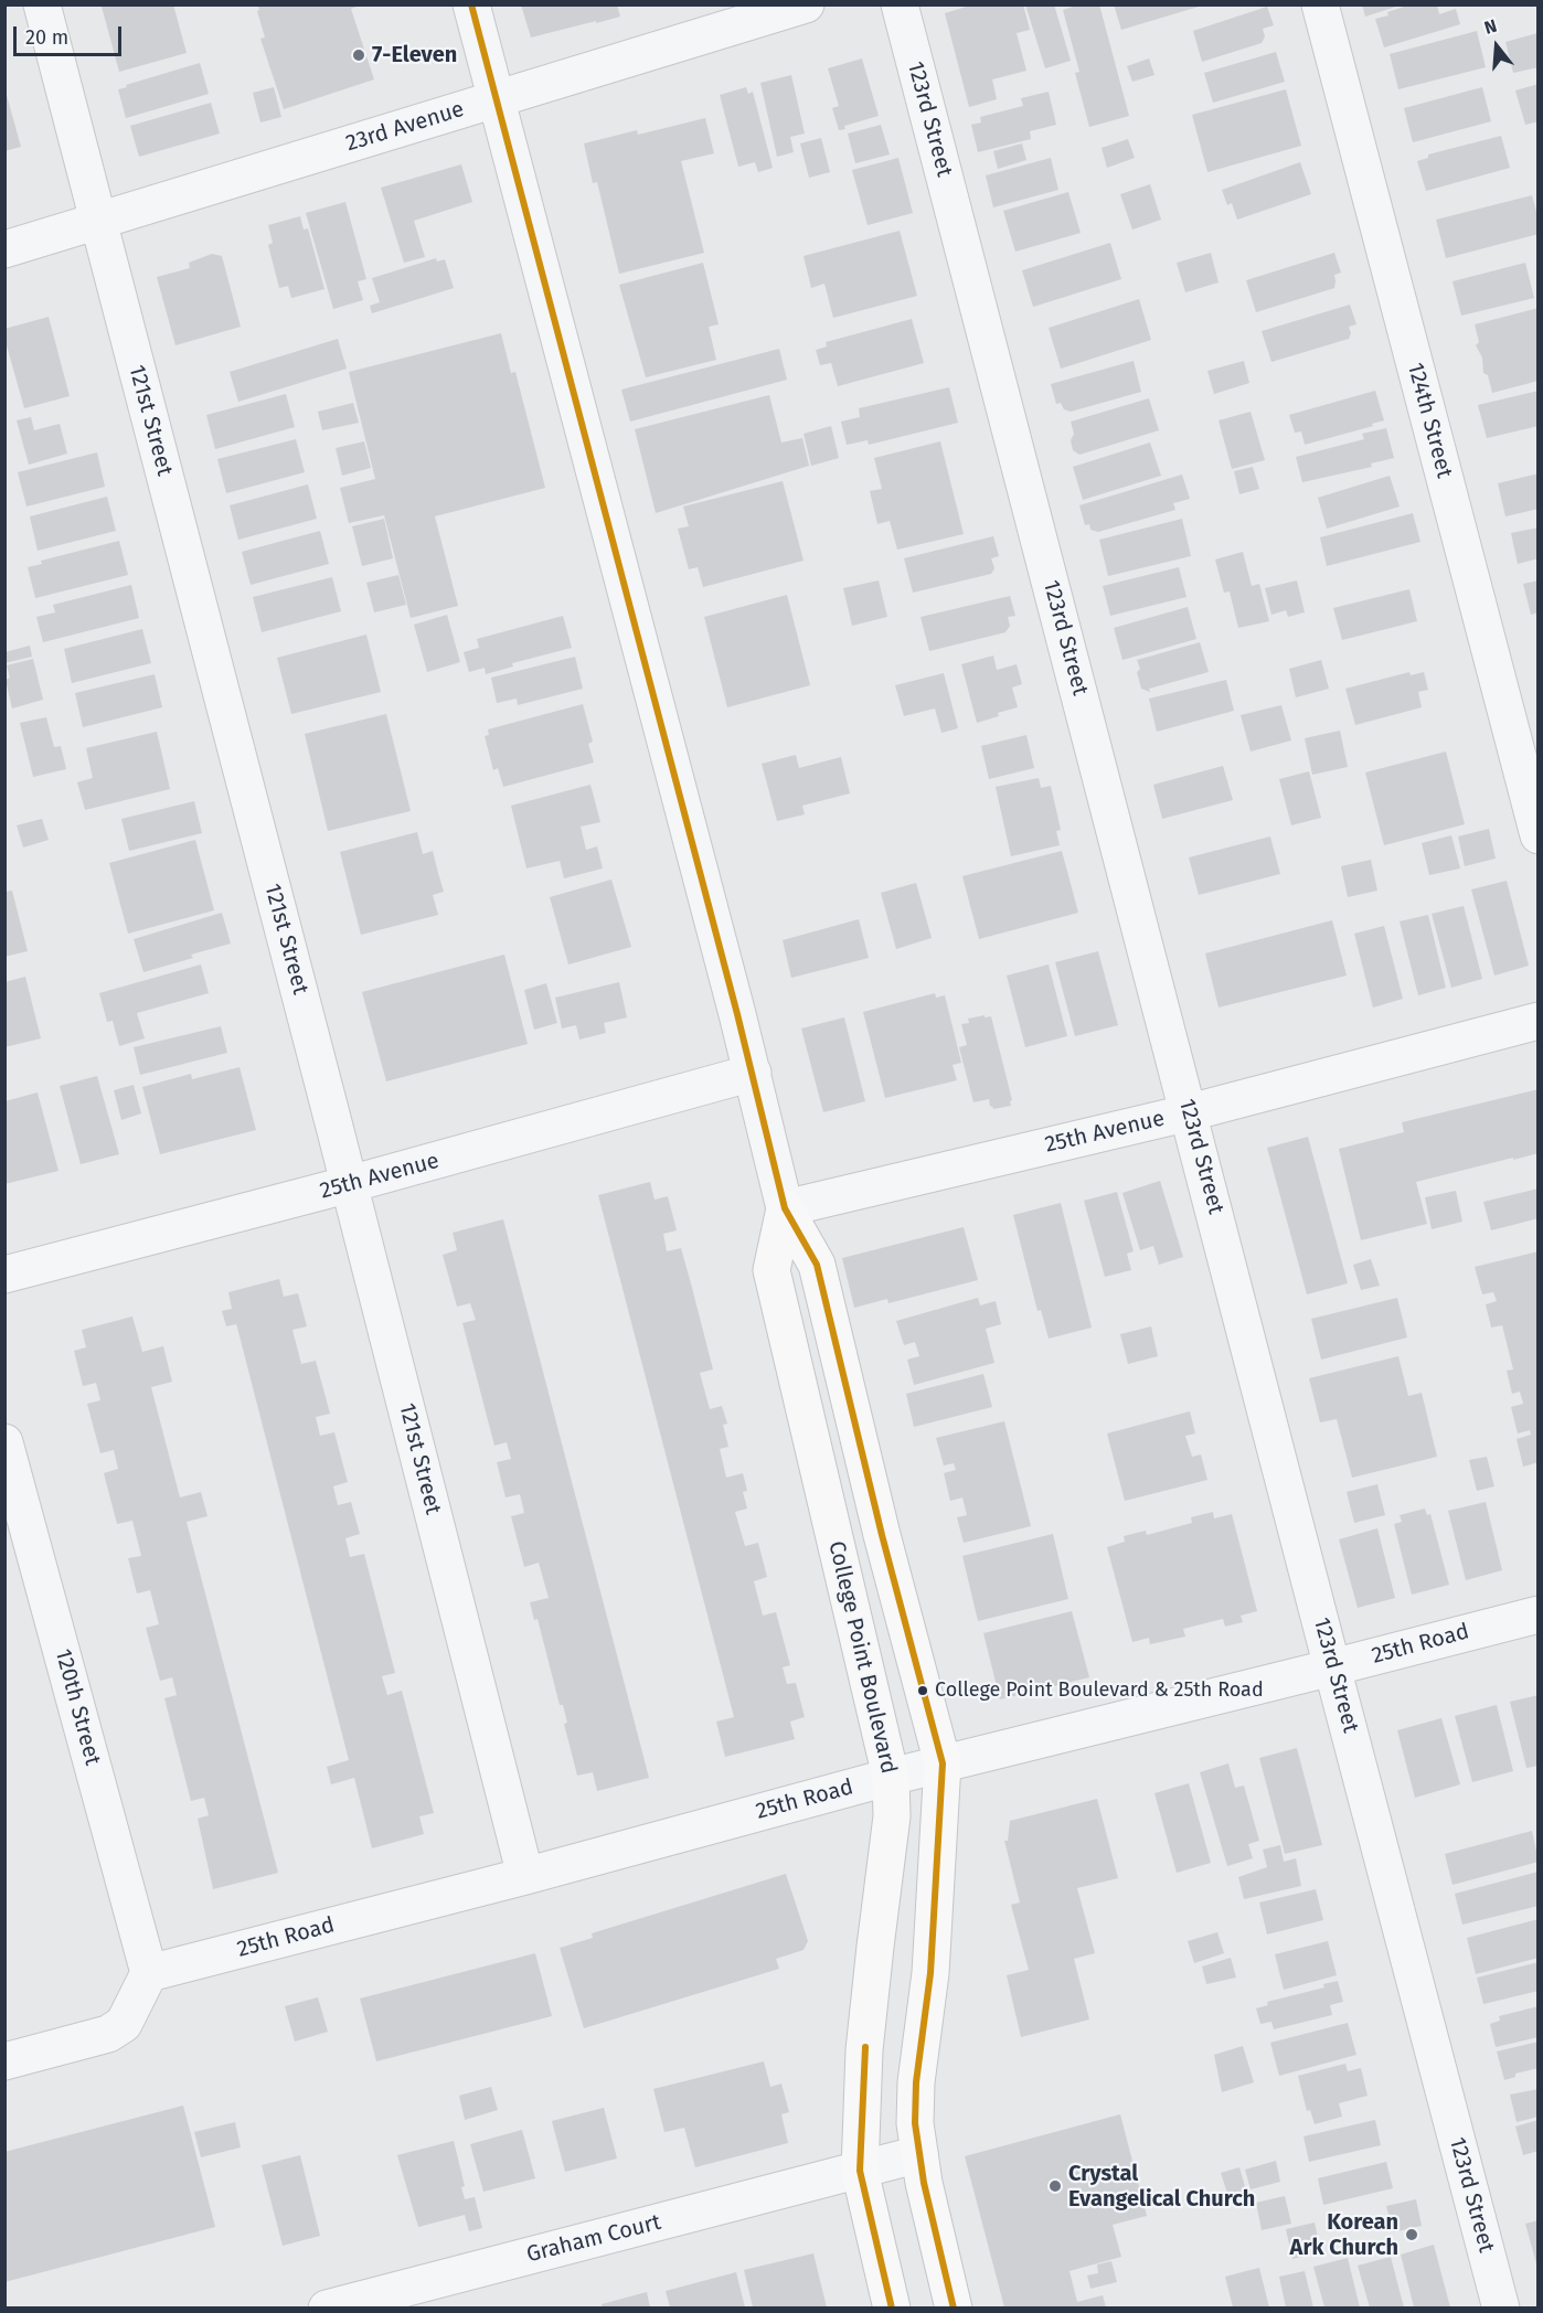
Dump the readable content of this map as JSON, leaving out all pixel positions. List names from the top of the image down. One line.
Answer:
{"streets":{"main road":["College Point Boulevard"],"street":["123rd Street","23rd Avenue","121st Street","124th Street","25th Avenue","25th Road","120th Street","Graham Court"]},"crossings":[["123rd Street","25th Avenue"],["123rd Street","25th Road"],["23rd Avenue","121st Street"],["23rd Avenue","College Point Boulevard"],["121st Street","25th Avenue"],["121st Street","25th Road"],["25th Avenue","College Point Boulevard"],["25th Road","College Point Boulevard"],["25th Road","120th Street"],["College Point Boulevard","Graham Court"]],"places":["7-Eleven","College Point Boulevard & 25th Road","Crystal Evangelical Church","Korean Ark Church"],"scale_bar":"20 m","north":"top"}
